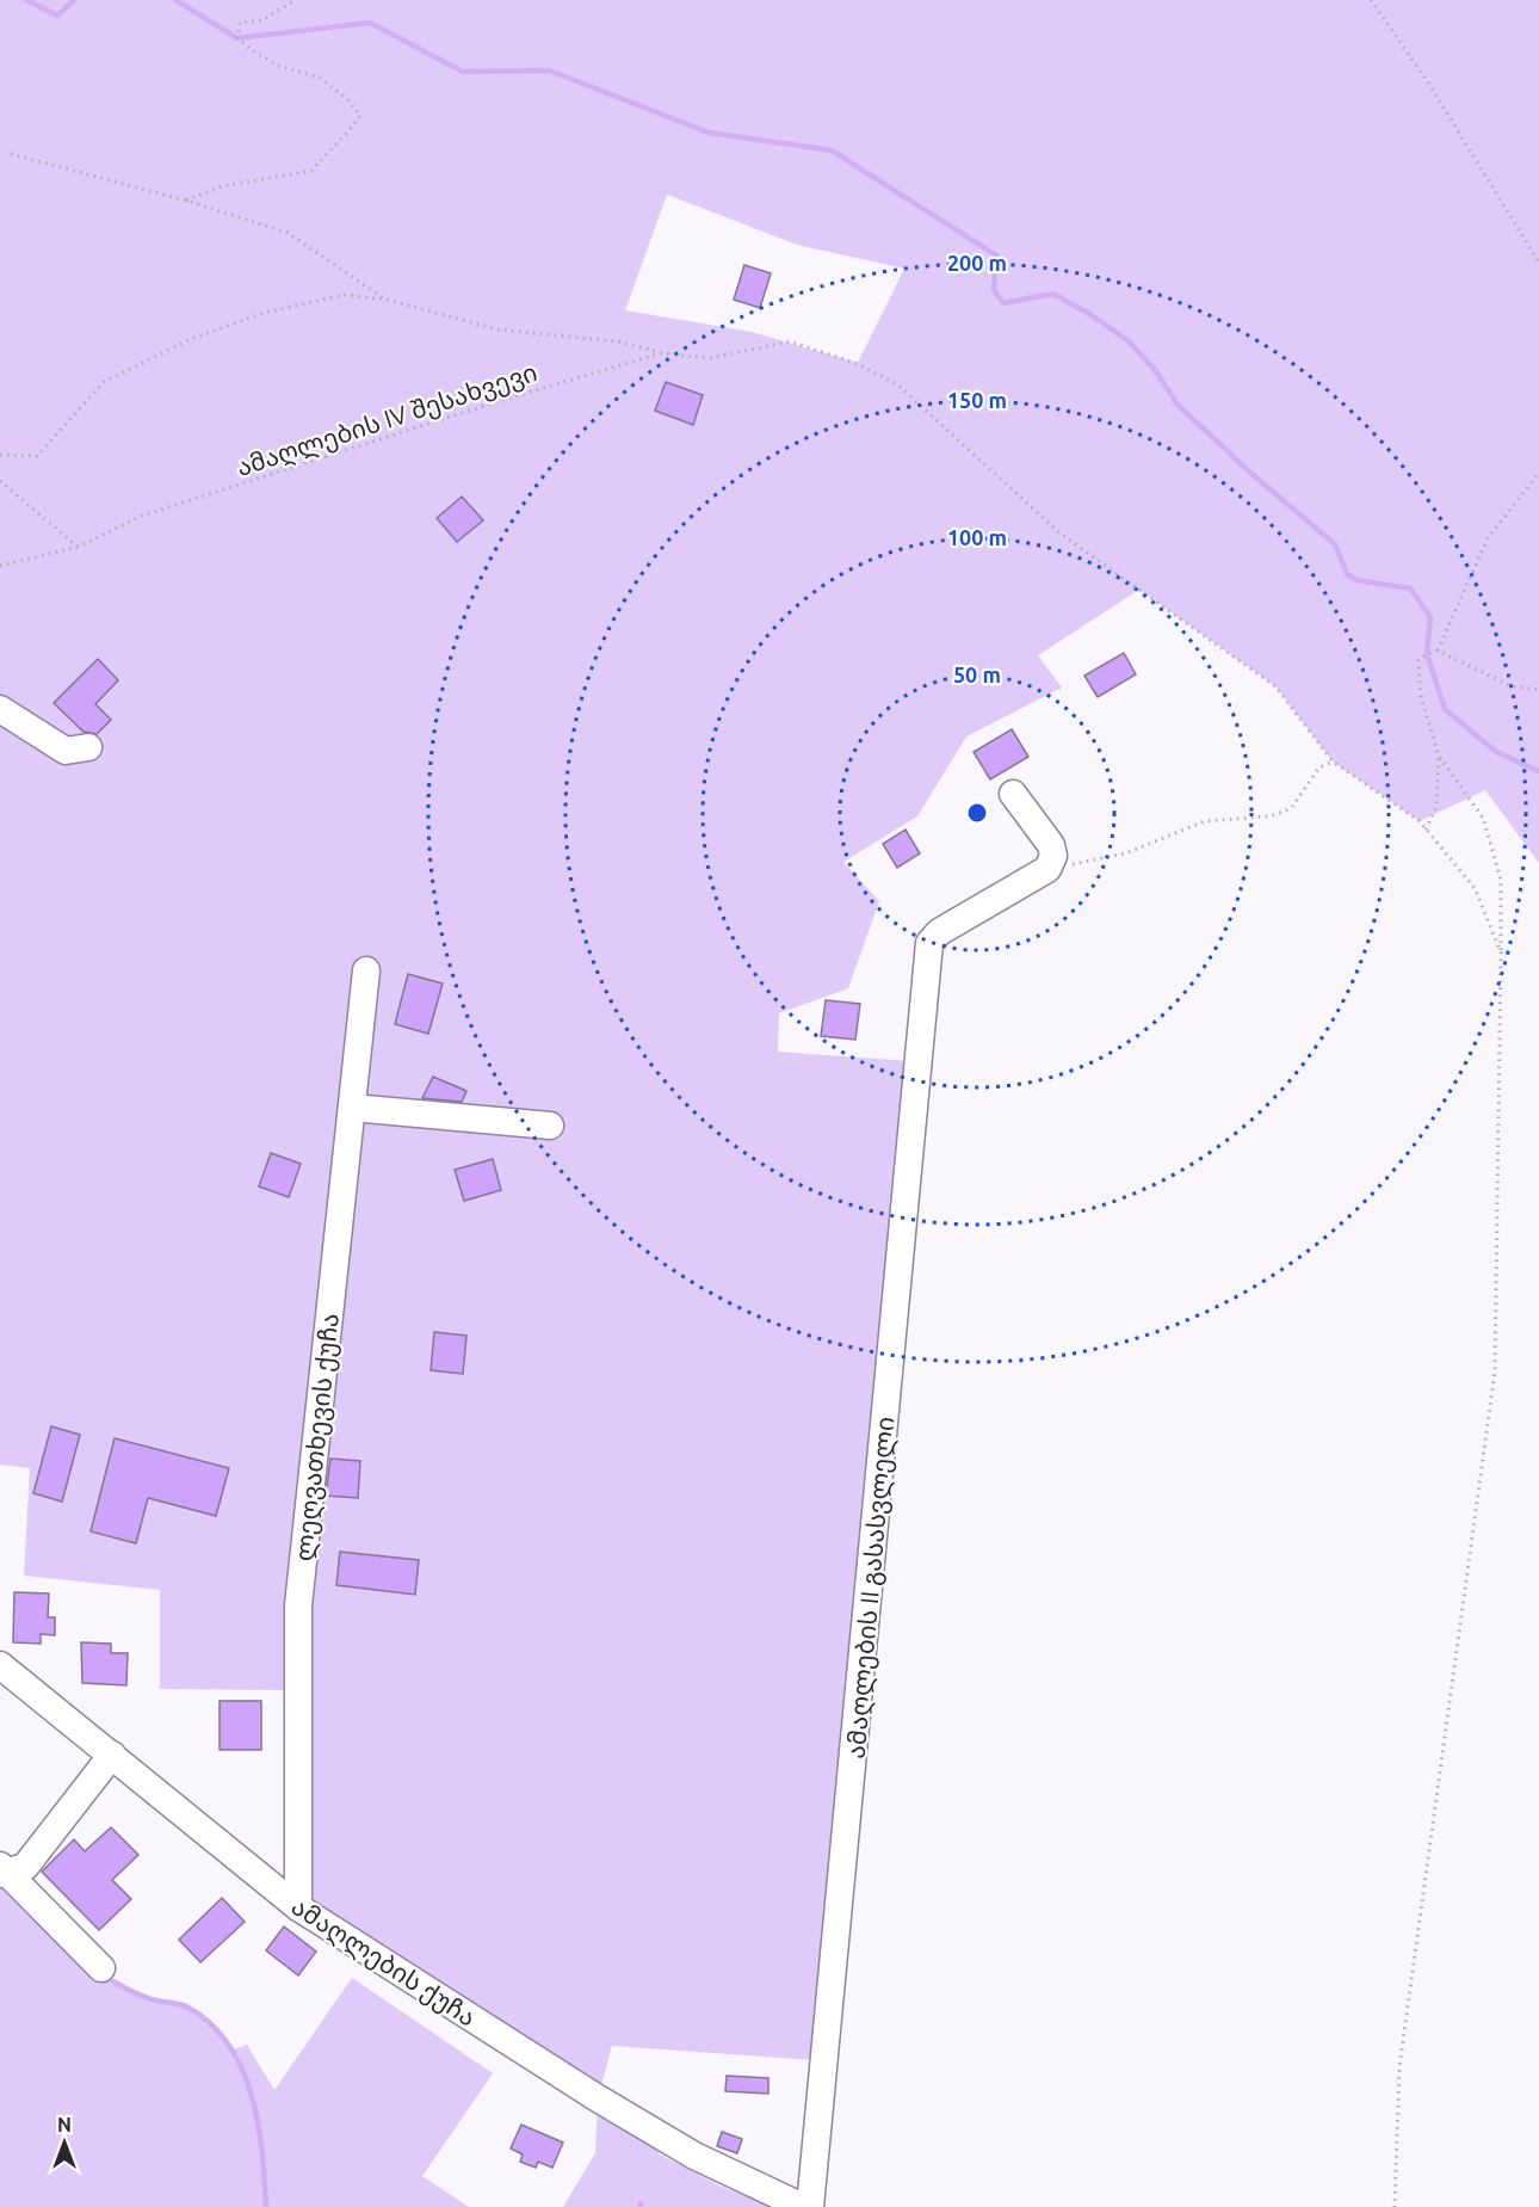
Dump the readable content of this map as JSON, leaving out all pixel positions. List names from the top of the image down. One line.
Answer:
{"streets":{"street":["ლეღვათხევის ქუჩა","ამაღლების II გასასვლელი","ამაღლების ქუჩა"],"path":["ამაღლების IV შესახვევი"]},"crossings":[["ლეღვათხევის ქუჩა","ამაღლების ქუჩა"]],"north":"top","rings":["200 m","150 m","100 m","50 m"]}
